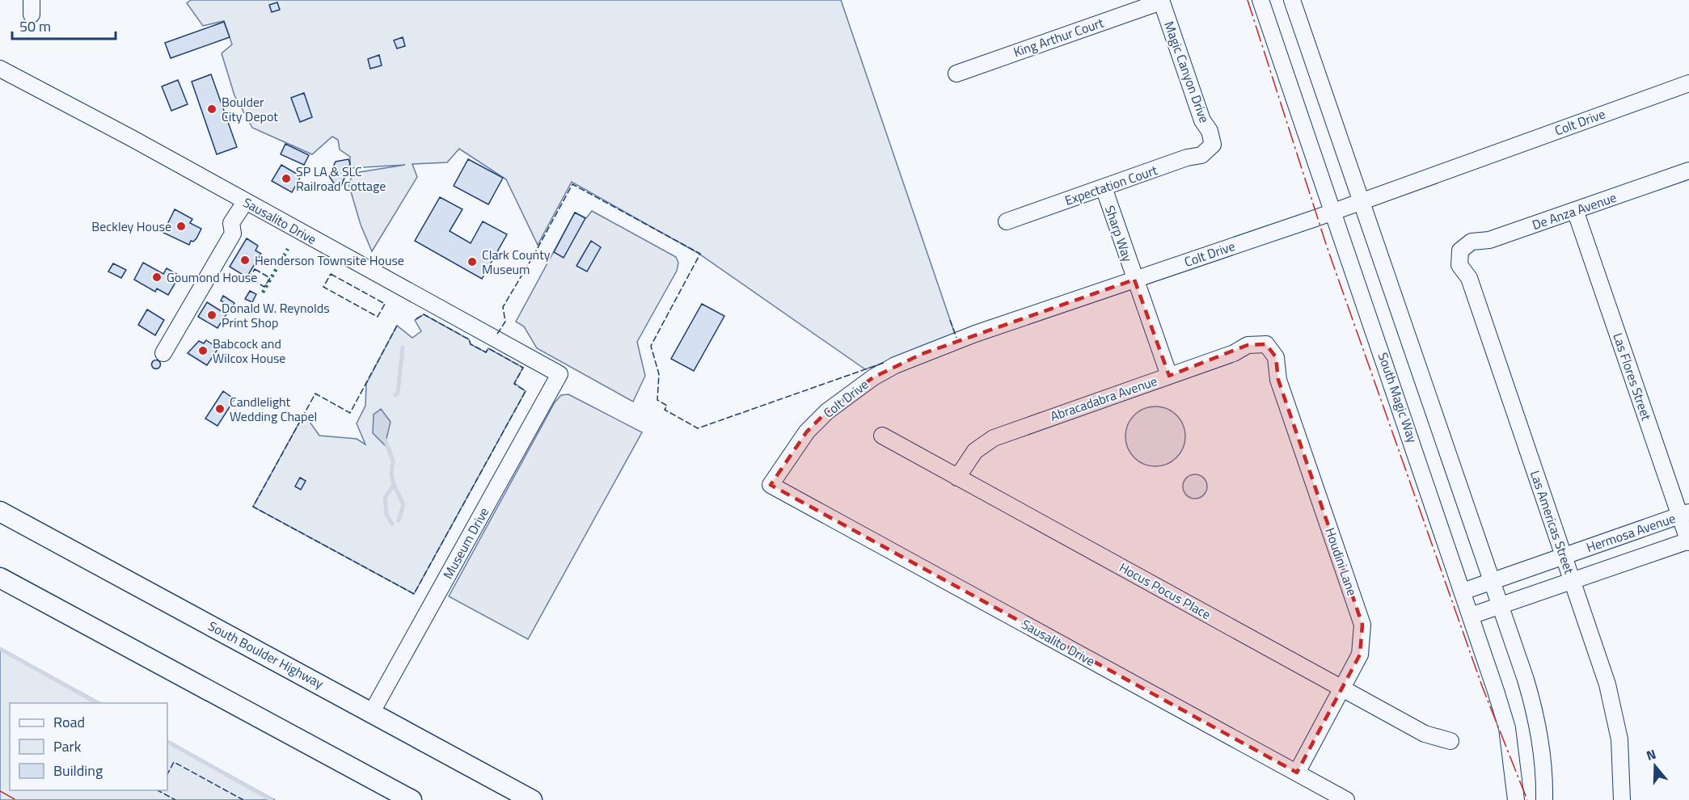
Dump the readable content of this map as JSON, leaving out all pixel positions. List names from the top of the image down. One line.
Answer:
{"streets":{"main road":["South Boulder Highway"],"street":["King Arthur Court","Magic Canyon Drive","Colt Drive","Expectation Court","De Anza Avenue","Sausalito Drive","Sharp Way","Las Flores Street","South Magic Way","Abracadabra Avenue","Las Americas Street","Hermosa Avenue","Museum Drive","Houdini Lane","Hocus Pocus Place"]},"crossings":[["King Arthur Court","Magic Canyon Drive"],["Magic Canyon Drive","Expectation Court"],["Colt Drive","Sausalito Drive"],["Colt Drive","Sharp Way"],["Colt Drive","South Magic Way"],["Expectation Court","Sharp Way"],["De Anza Avenue","Las Flores Street"],["De Anza Avenue","Las Americas Street"],["Sausalito Drive","Museum Drive"],["Sausalito Drive","Houdini Lane"],["Sharp Way","Abracadabra Avenue"],["Las Flores Street","Hermosa Avenue"],["South Magic Way","Hermosa Avenue"],["Abracadabra Avenue","Houdini Lane"],["Abracadabra Avenue","Hocus Pocus Place"],["Las Americas Street","Hermosa Avenue"],["Museum Drive","South Boulder Highway"],["Houdini Lane","Hocus Pocus Place"]],"places":["Boulder City Depot","SP LA & SLC Railroad Cottage","Beckley House","Henderson Townsite House","Clark County Museum","Goumond House","Donald W. Reynolds Print Shop","Babcock and Wilcox House","Candlelight Wedding Chapel"],"legend":["Road","Park","Building"],"scale_bar":"50 m","north":"top"}
